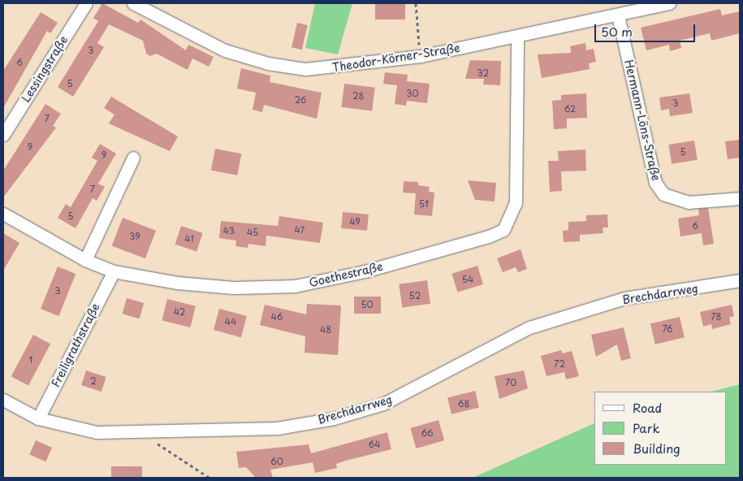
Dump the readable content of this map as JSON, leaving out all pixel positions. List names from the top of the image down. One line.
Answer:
{"streets":{"street":["Theodor-Körner-Straße","Lessingstraße","Hermann-Löns-Straße","Goethestraße","Brechdarrweg","Freiligrathstraße"]},"crossings":[["Theodor-Körner-Straße","Hermann-Löns-Straße"],["Theodor-Körner-Straße","Goethestraße"],["Goethestraße","Freiligrathstraße"],["Brechdarrweg","Freiligrathstraße"]],"house_numbers":["3","6","32","5","30","28","26","3","62","7","9","5","9","7","51","5","49","6","47","43","45","39","41","54","3","52","50","42","46","78","44","76","48","1","72","2","70","68","66","64","60"],"legend":["Road","Park","Building"],"scale_bar":"50 m"}
